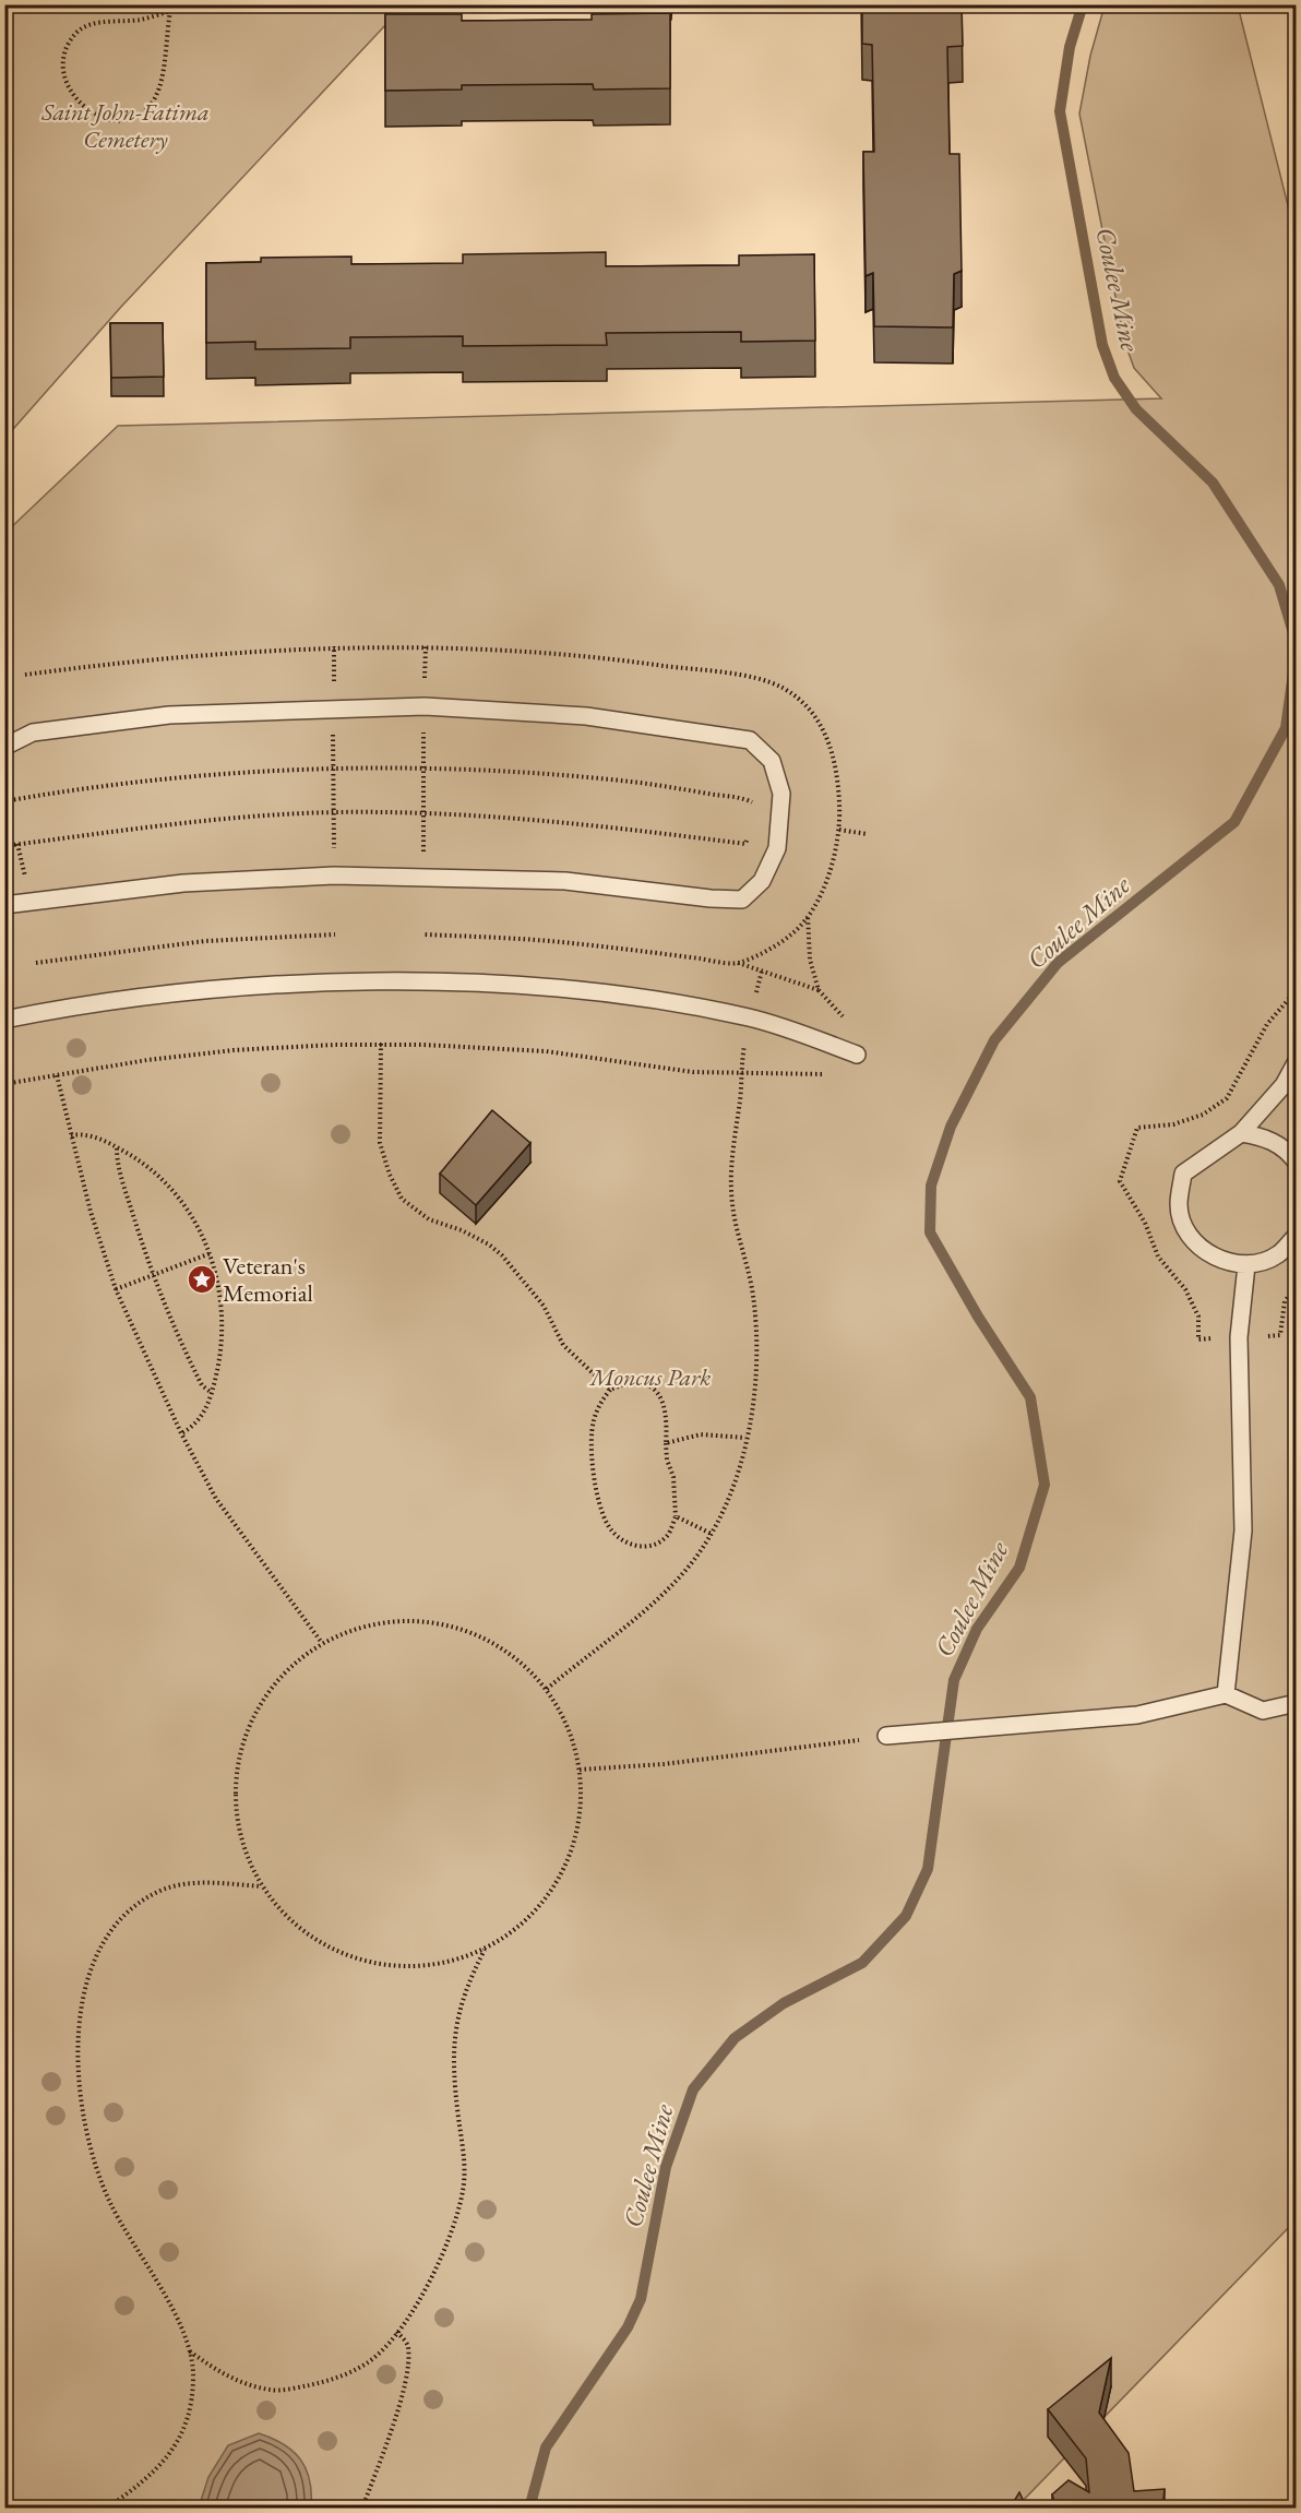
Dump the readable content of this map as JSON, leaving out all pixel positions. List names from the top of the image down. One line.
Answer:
{"water":["Coulee Mine"],"parks":["Saint John-Fatima Cemetery","Moncus Park"],"places":{"place":["Veteran's Memorial"]}}
